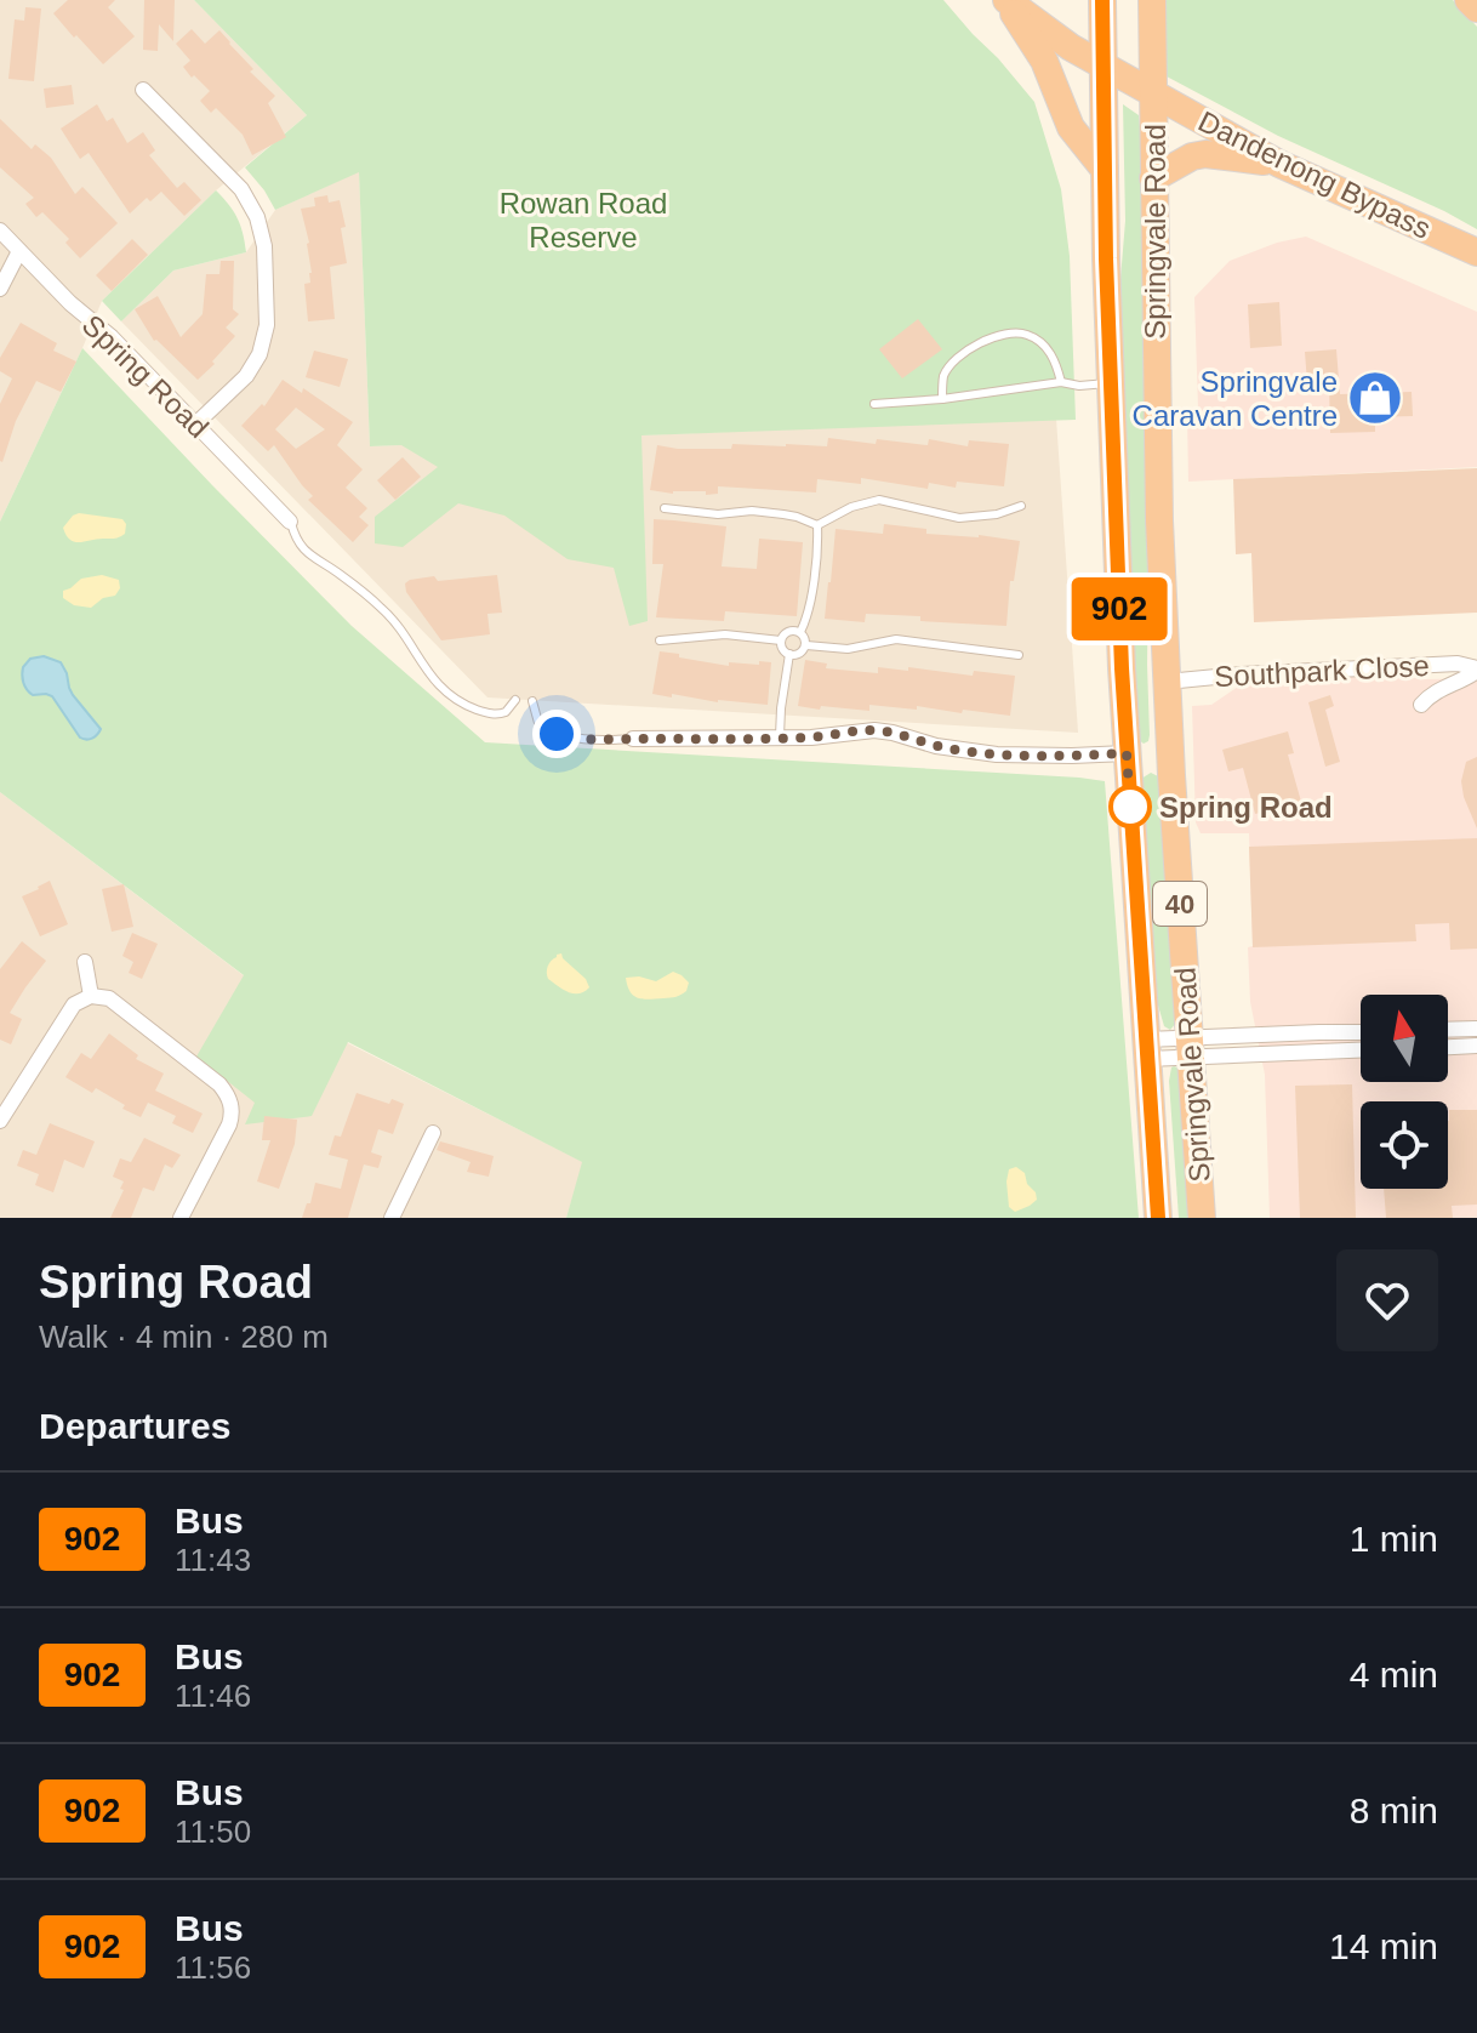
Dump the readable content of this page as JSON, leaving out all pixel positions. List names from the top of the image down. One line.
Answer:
{"streets":{"highway":["Dandenong Bypass","Springvale Road","40"],"street":["Spring Road","Southpark Close"]},"crossings":[["Dandenong Bypass","Springvale Road"],["Springvale Road","Southpark Close"]],"parks":["Rowan Road Reserve"],"places":{"shop":["Springvale Caravan Centre"],"other":["Spring Road"]},"lines":["bus line 902"],"north":"top","page":{"on_map":"902","heading":[["Spring Road","Walk · 4 min · 280 m"],"Departures"],"list":[{"mark":"902","name":"Bus","note":"11:43","value":"1 min"},{"mark":"902","name":"Bus","note":"11:46","value":"4 min"},{"mark":"902","name":"Bus","note":"11:50","value":"8 min"},{"mark":"902","name":"Bus","note":"11:56","value":"14 min"}]}}
